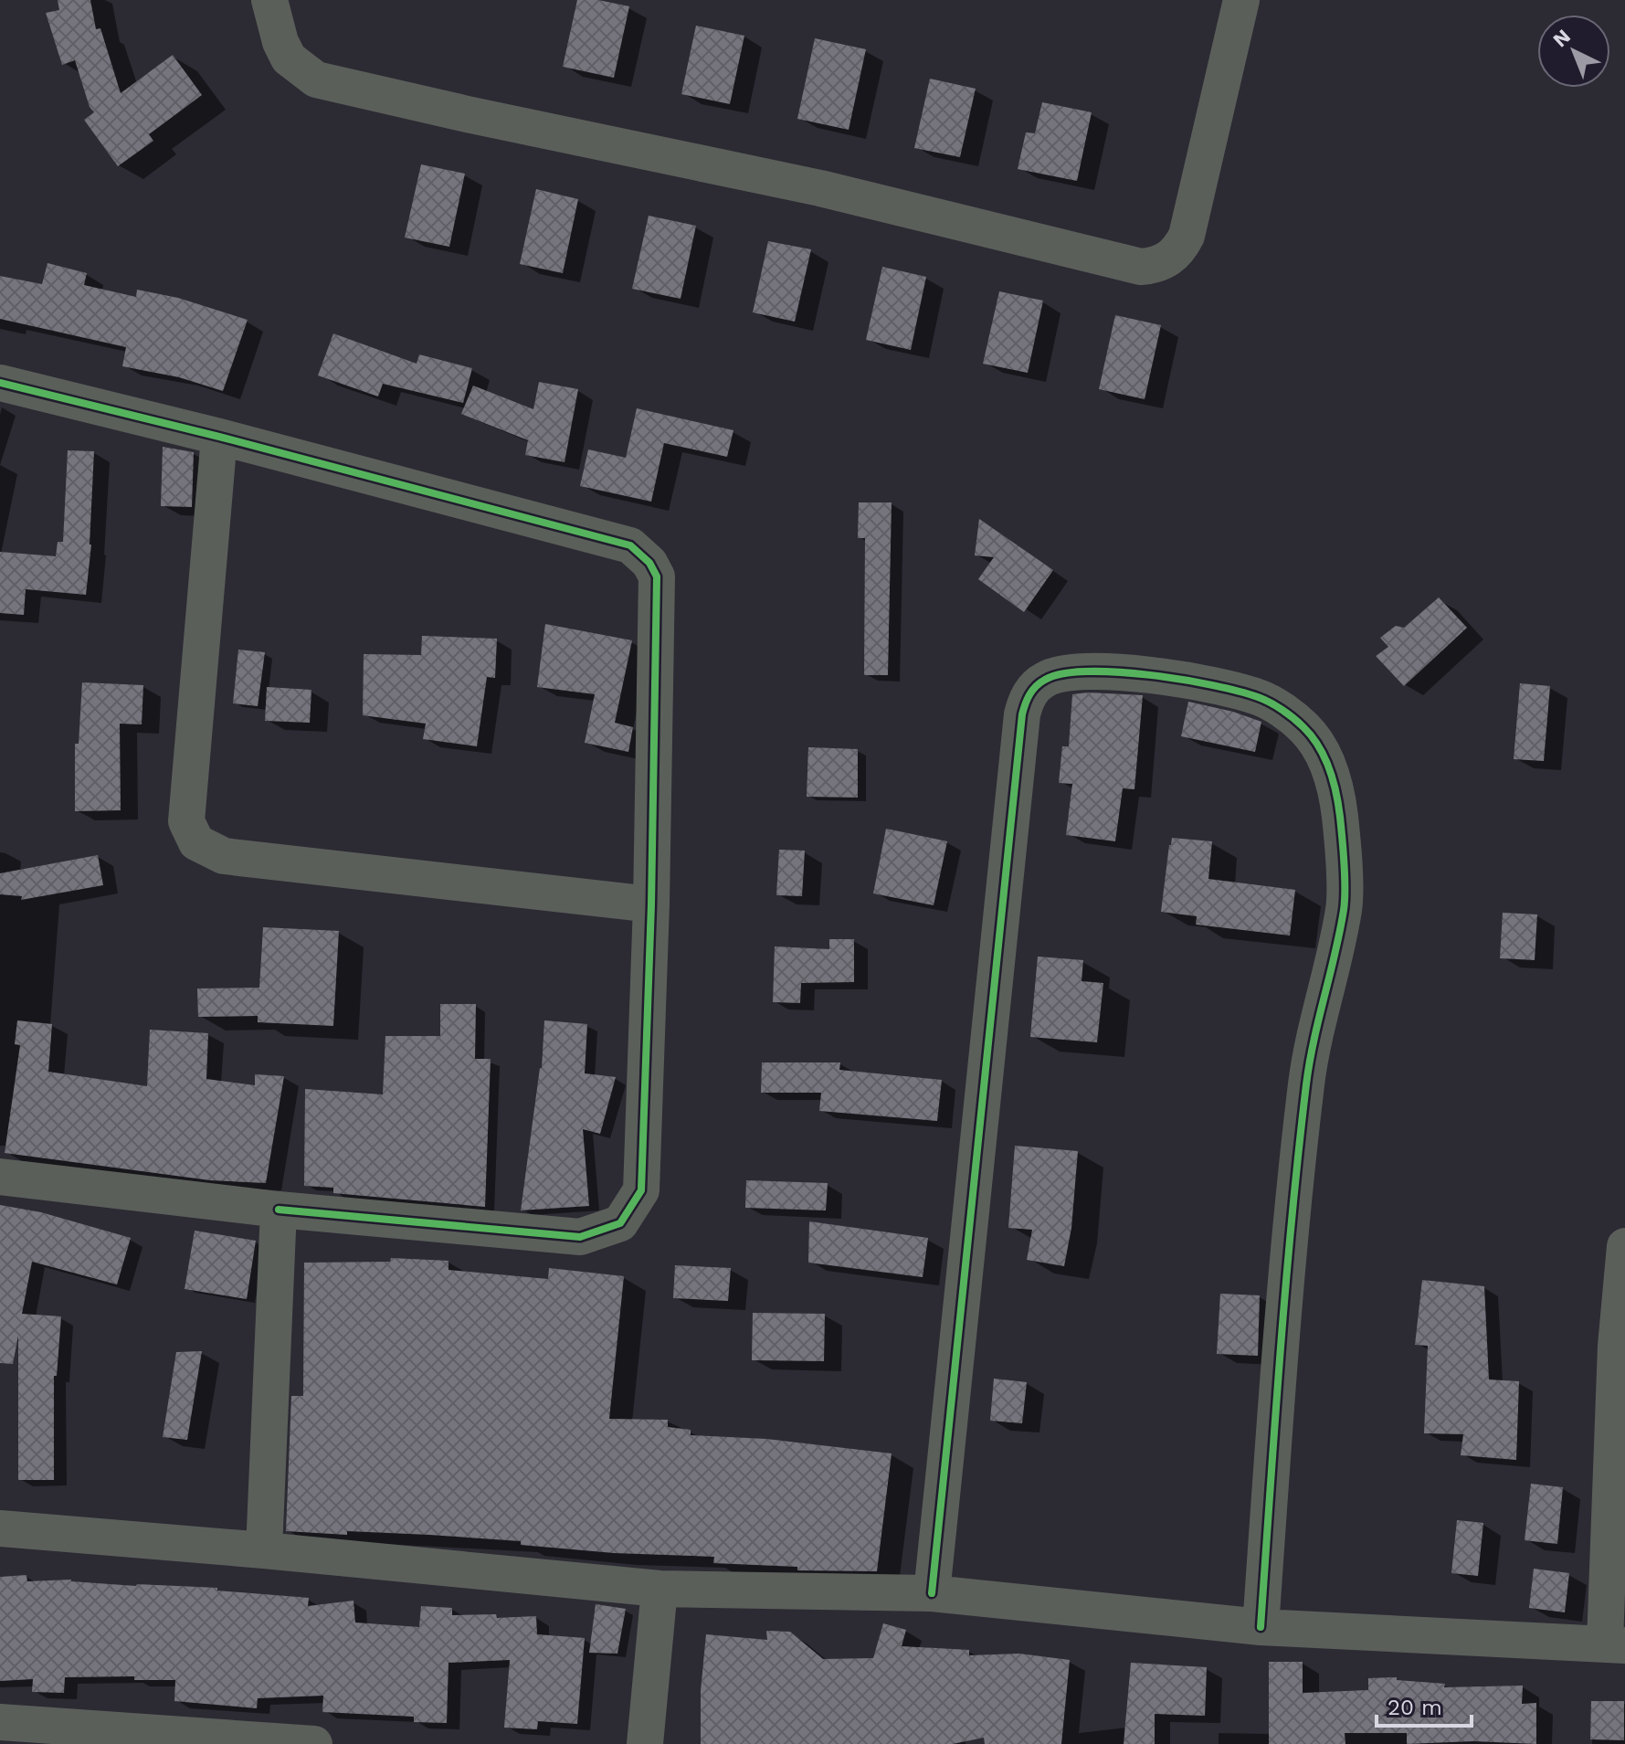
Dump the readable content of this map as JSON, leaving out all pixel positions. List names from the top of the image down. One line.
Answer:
{"scale_bar":"20 m","north":"top left"}
